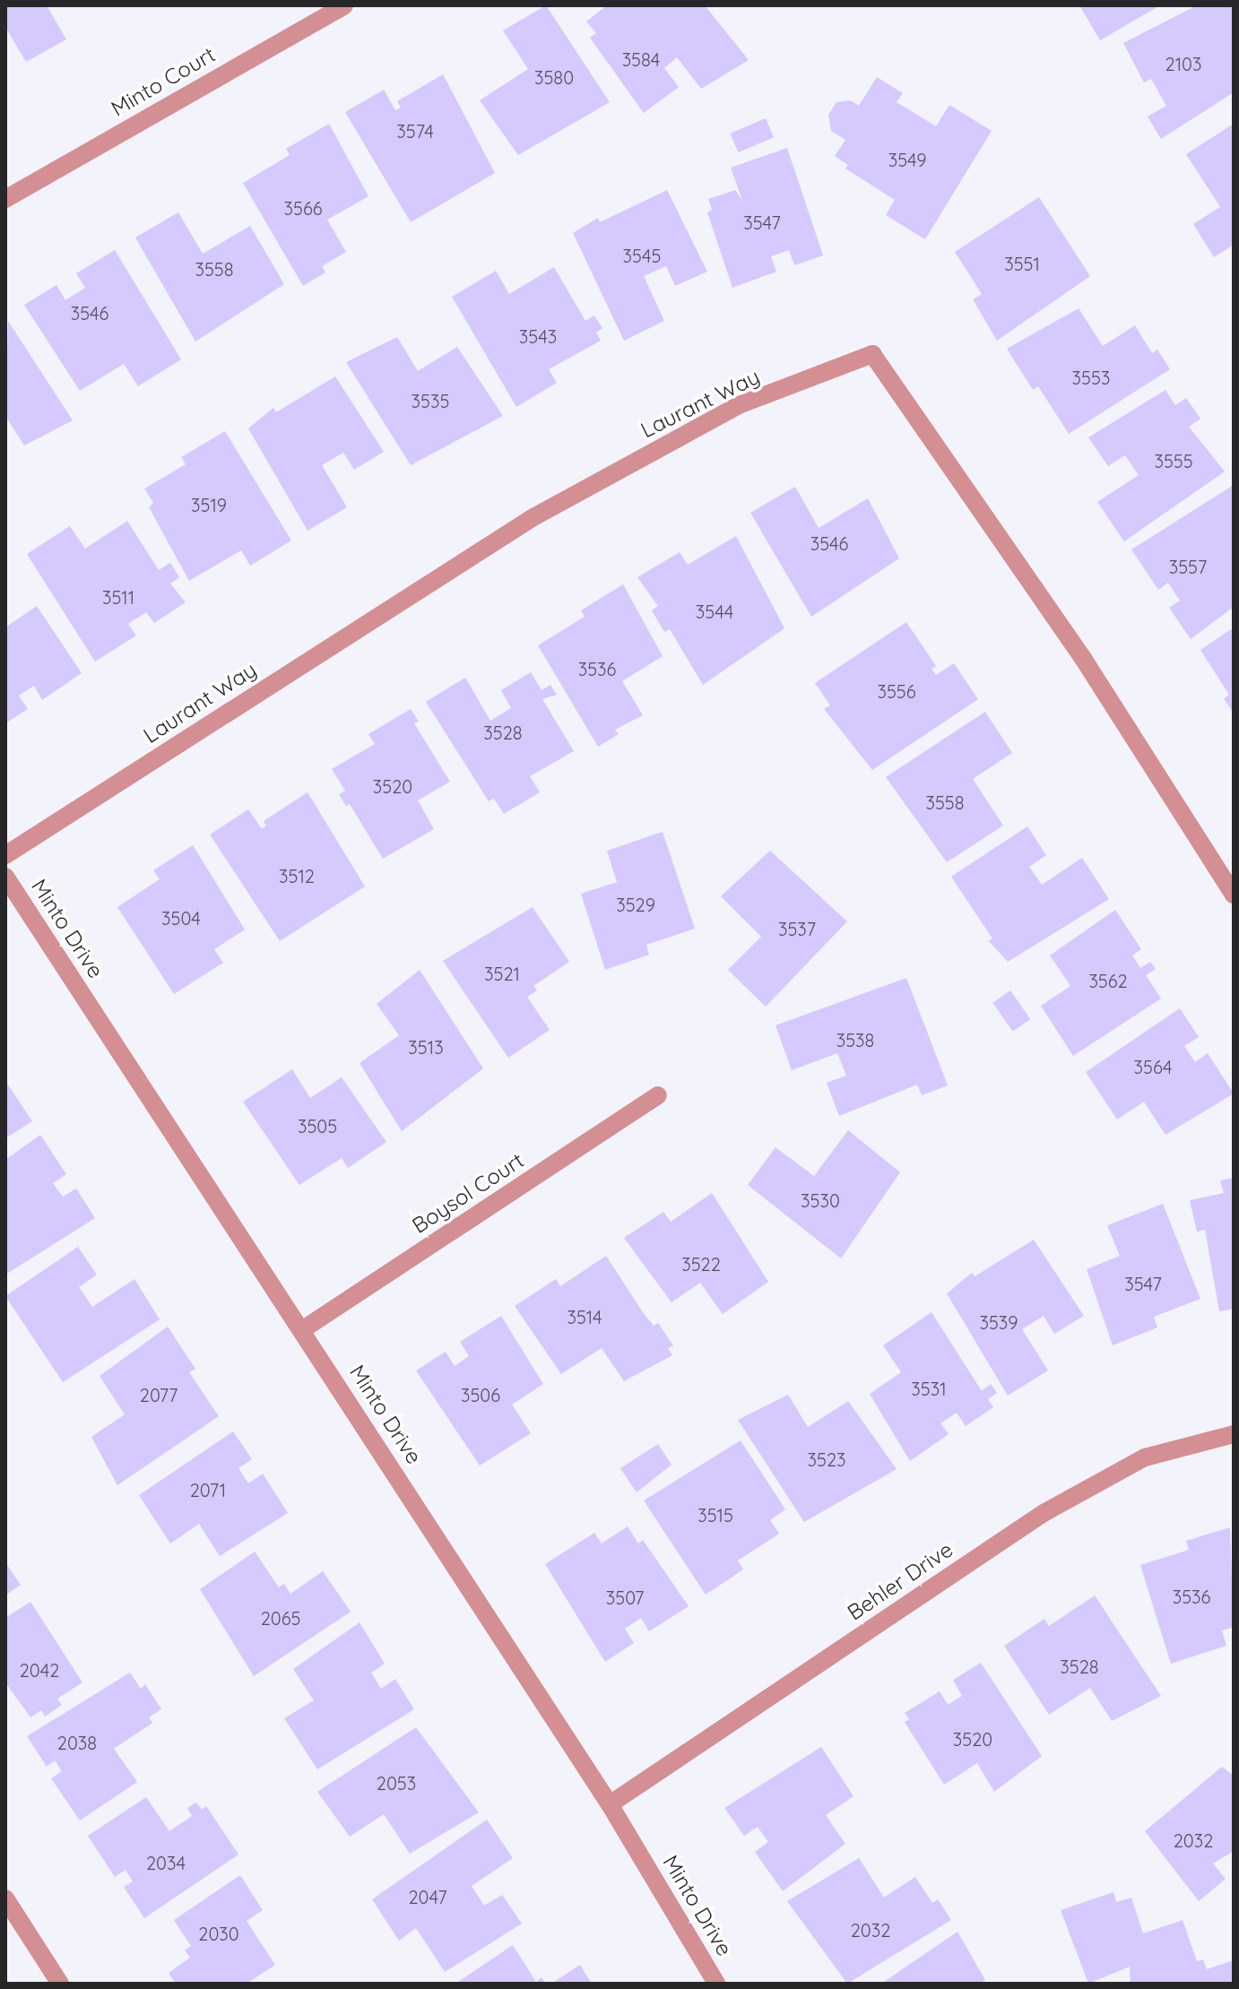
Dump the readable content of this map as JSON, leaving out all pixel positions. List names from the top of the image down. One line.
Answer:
{"streets":{"street":["Minto Court","Laurant Way","Minto Drive","Boysol Court","Behler Drive"]},"crossings":[["Minto Drive","Boysol Court"],["Minto Drive","Behler Drive"]],"house_numbers":["3584","2103","3580","3574","3549","3566","3547","3545","3551","3558","3546","3543","3553","3535","3555","3519","3546","3557","3511","3544","3536","3556","3528","3520","3558","3512","3529","3504","3537","3521","3562","3538","3513","3564","3505","3530","3522","3547","3514","3539","3531","2077","3506","3523","2071","3515","3536","3507","2065","3528","2042","3520","2038","2053","2032","2034","2047","2032","2030"]}
